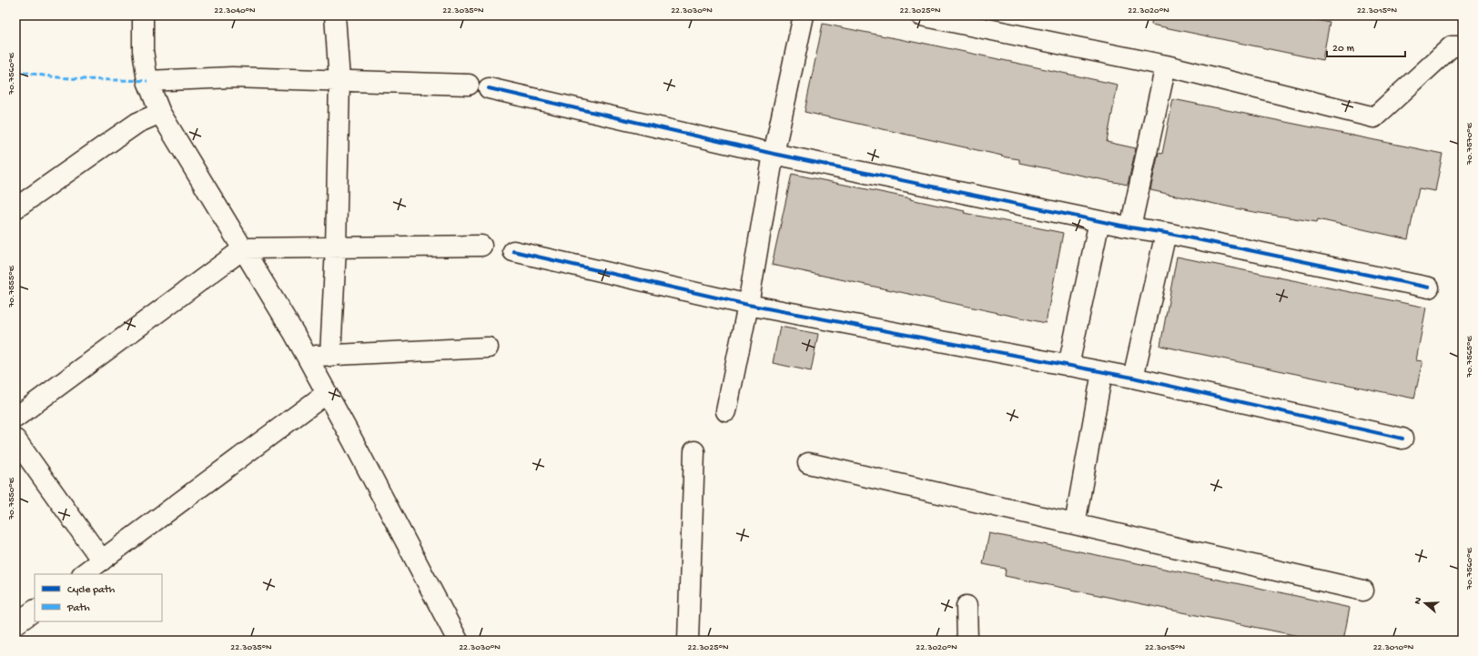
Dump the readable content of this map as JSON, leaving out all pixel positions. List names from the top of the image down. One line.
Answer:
{"legend":["Cycle path","Path"],"scale_bar":"20 m","north":"left","coordinates":["22.3040°N","22.3035°N","22.3030°N","22.3025°N","22.3020°N","22.3015°N","70.7560°E","70.7570°E","70.7555°E","70.7565°E","70.7550°E","22.3010°N"]}
